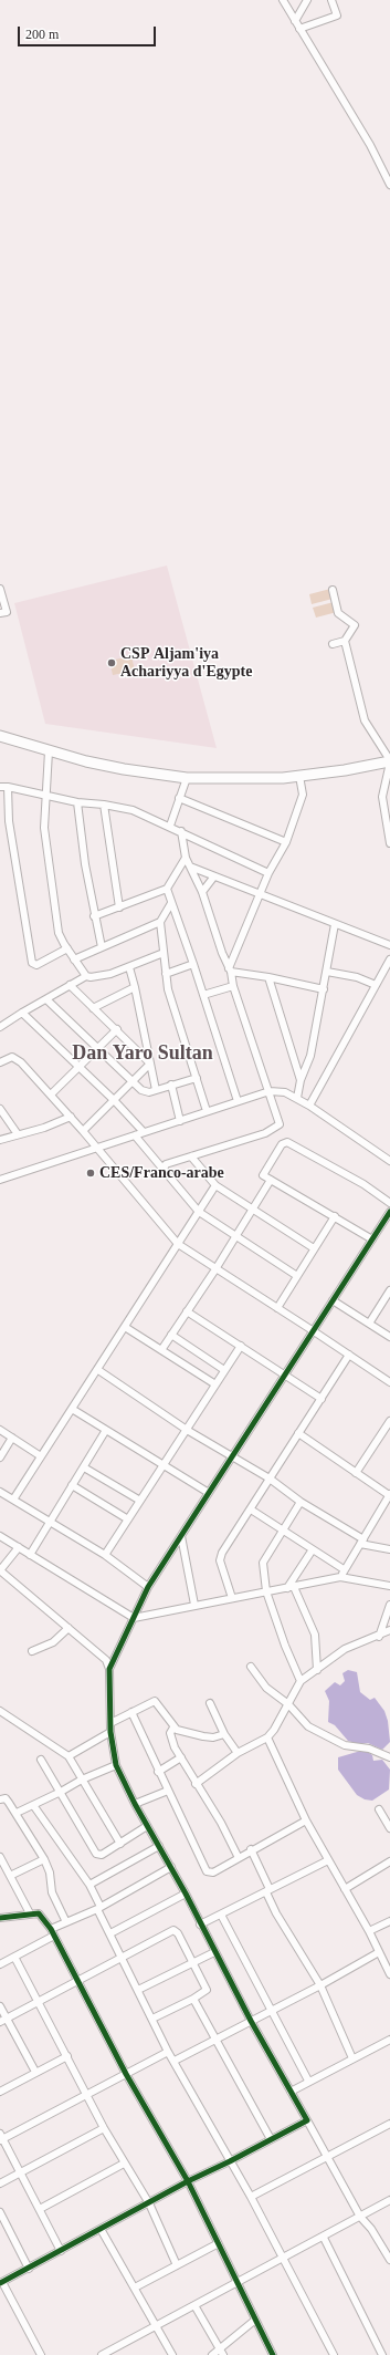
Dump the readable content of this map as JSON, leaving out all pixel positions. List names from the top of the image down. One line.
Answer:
{"districts":["Dan Yaro Sultan"],"places":["CSP Aljam'iya Achariyya d'Egypte","CES/Franco-arabe"],"scale_bar":"200 m"}
